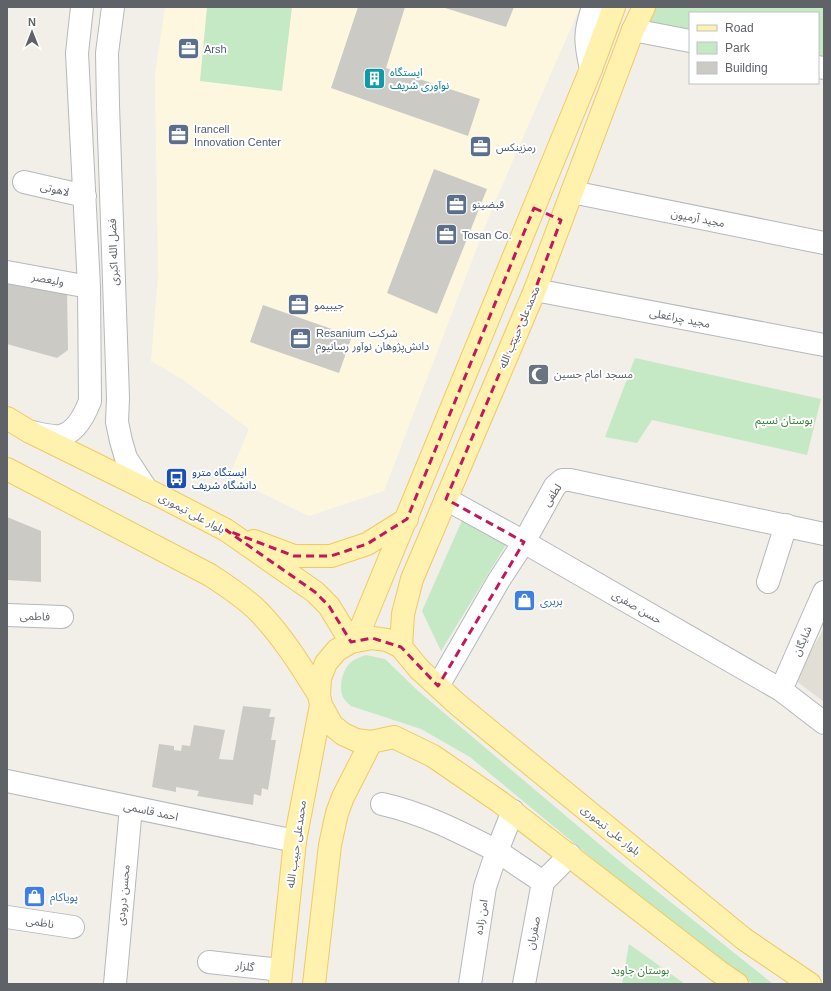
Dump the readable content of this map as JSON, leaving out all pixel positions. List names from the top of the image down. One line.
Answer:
{"streets":{"main road":["محمدعلی حبیب الله","بلوار علی تیموری"],"street":["لاهوتی","مجید آرمیون","فضل الله اکبری","ولیعصر","مجید چراغعلی","لطفی","حسن صفری","فاطمی","شایگان","احمد قاسمی","محسن درودی","امن زاده","ناظمی","صفریان","گلزار"]},"crossings":[["مجید آرمیون","محمدعلی حبیب الله"],["فضل الله اکبری","بلوار علی تیموری"],["مجید چراغعلی","محمدعلی حبیب الله"],["محمدعلی حبیب الله","بلوار علی تیموری"],["محمدعلی حبیب الله","حسن صفری"],["محمدعلی حبیب الله","احمد قاسمی"],["محمدعلی حبیب الله","گلزار"],["لطفی","بلوار علی تیموری"],["لطفی","حسن صفری"],["حسن صفری","شایگان"],["احمد قاسمی","محسن درودی"]],"parks":["بوستان نسیم","بوستان جاوید"],"places":{"office":["Arsh","Irancell Innovation Center","رمزینکس","قبضینو","Tosan Co.","جیبیمو","Resanium شرکت دانش‌پژوهان نوآور رسانیوم"],"building":["ایستگاه نوآوری شریف"],"mosque":["مسجد امام حسین"],"bus stop":["ایستگاه مترو دانشگاه شریف"],"shop":["بربری","پویاکام"]},"legend":["Road","Park","Building"],"north":"top"}
